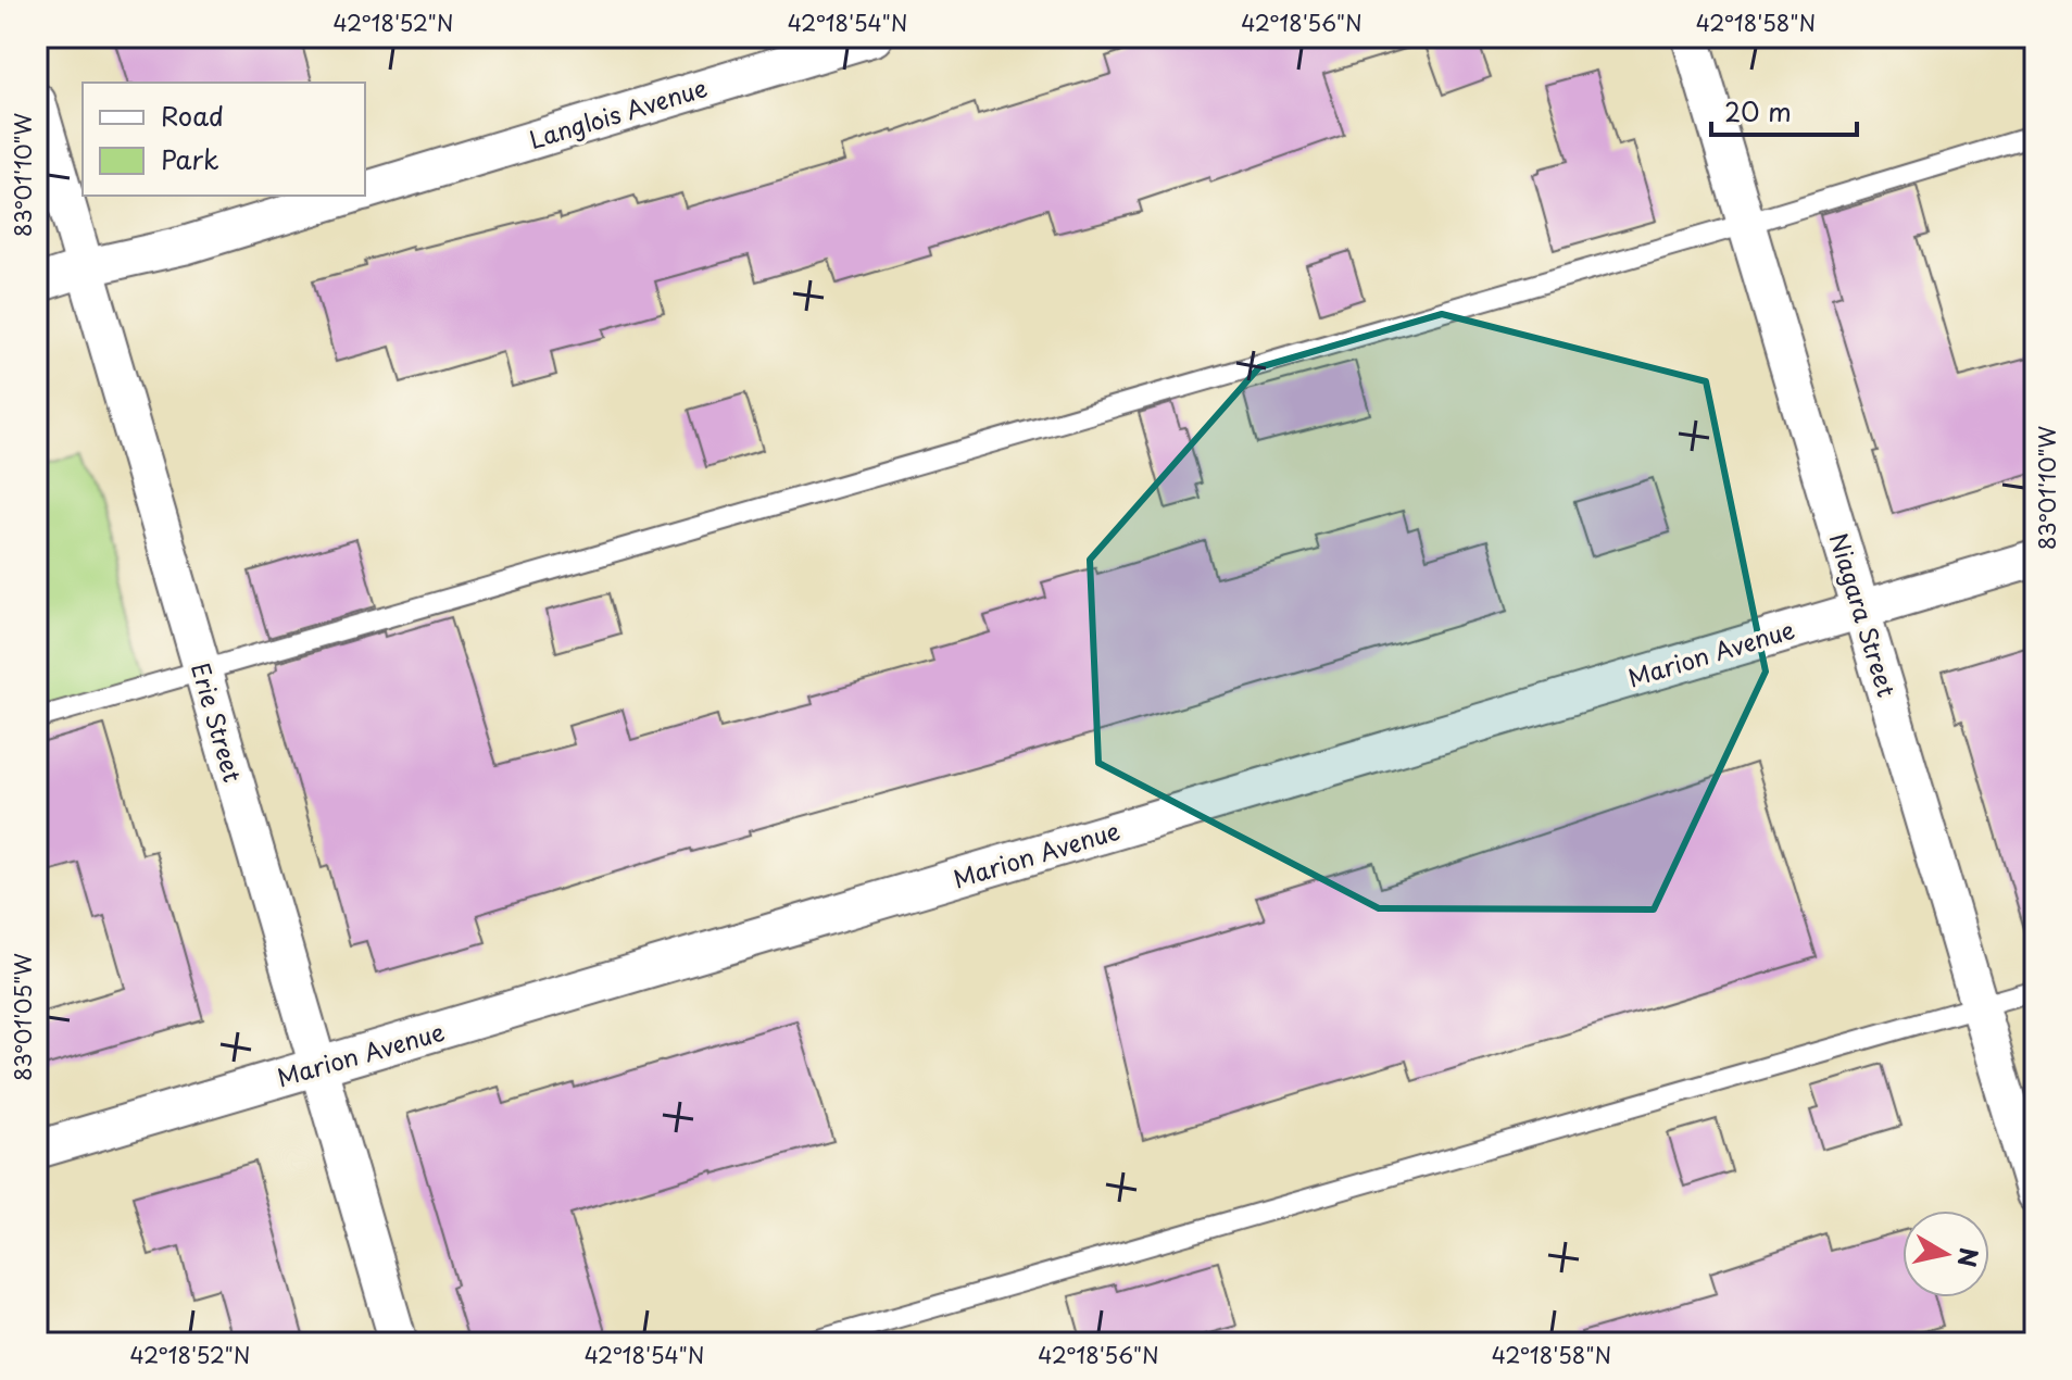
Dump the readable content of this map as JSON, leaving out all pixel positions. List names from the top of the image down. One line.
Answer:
{"streets":{"street":["Langlois Avenue","Niagara Street","Marion Avenue","Erie Street"]},"crossings":[["Niagara Street","Marion Avenue"],["Marion Avenue","Erie Street"]],"legend":["Road","Park"],"scale_bar":"20 m","north":"right","coordinates":["42°18'52\"N","42°18'54\"N","42°18'56\"N","42°18'58\"N","83°01'10\"W","83°01'05\"W"]}
